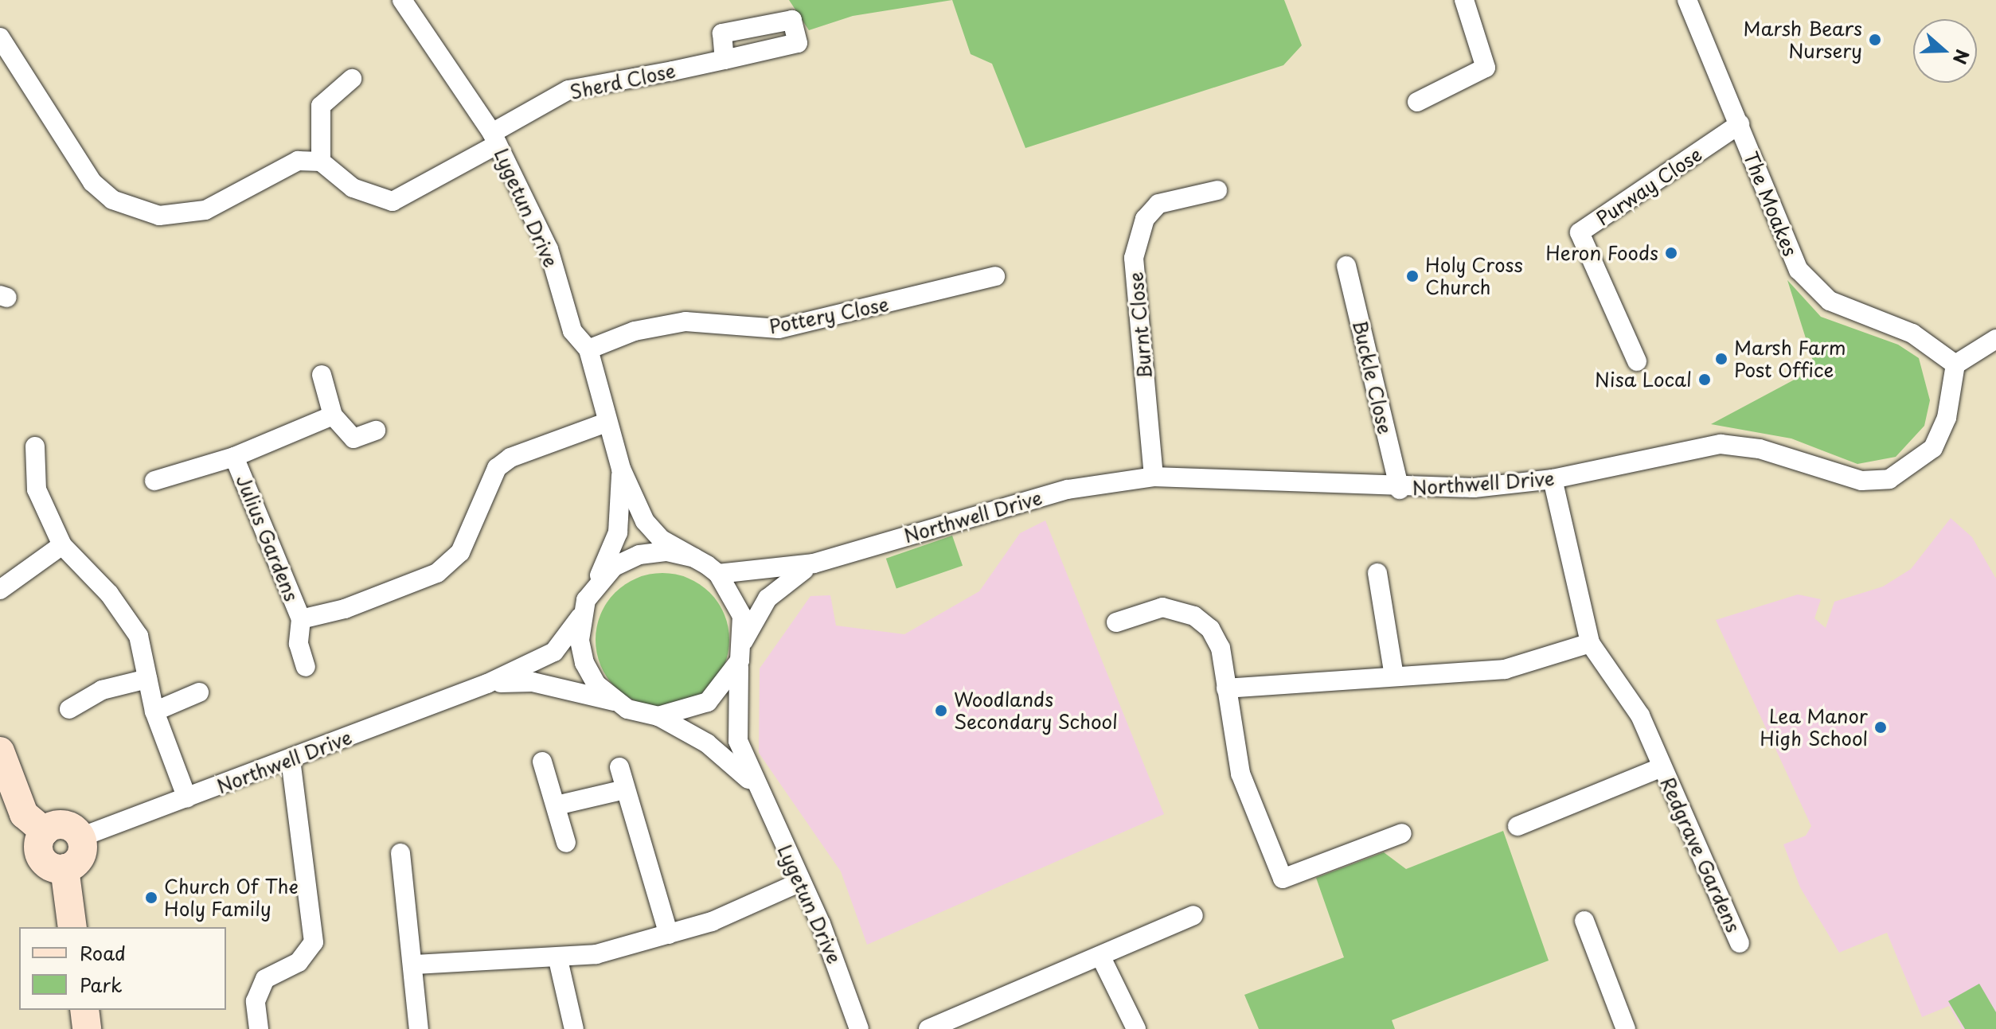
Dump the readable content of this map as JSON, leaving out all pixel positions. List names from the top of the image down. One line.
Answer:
{"streets":{"street":["Sherd Close","Purway Close","The Moakes","Lygetun Drive","Pottery Close","Burnt Close","Buckle Close","Northwell Drive","Julius Gardens","Redgrave Gardens"]},"crossings":[["Sherd Close","Lygetun Drive"],["Purway Close","The Moakes"],["The Moakes","Northwell Drive"],["Lygetun Drive","Pottery Close"],["Lygetun Drive","Northwell Drive"],["Lygetun Drive","Julius Gardens"],["Burnt Close","Northwell Drive"],["Buckle Close","Northwell Drive"],["Northwell Drive","Redgrave Gardens"]],"places":["Marsh Bears Nursery","Heron Foods","Holy Cross Church","Marsh Farm Post Office","Nisa Local","Woodlands Secondary School","Lea Manor High School","Church Of The Holy Family"],"legend":["Road","Park"],"north":"right"}
